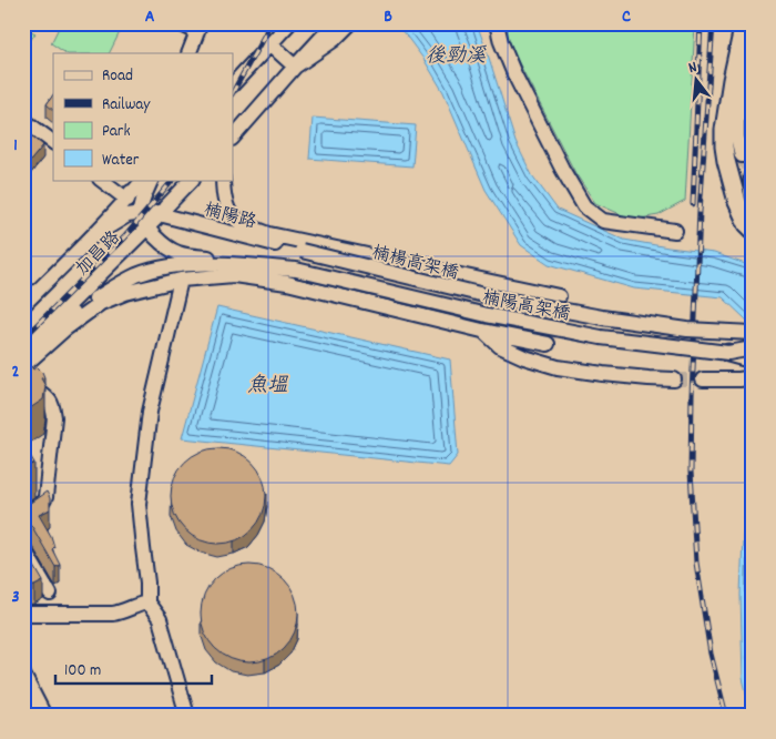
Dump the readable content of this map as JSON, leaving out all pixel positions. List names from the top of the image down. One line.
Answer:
{"streets":{"street":["楠陽路","加昌路","楠楊高架橋","楠陽高架橋"]},"crossings":[["楠陽路","加昌路"],["楠陽路","楠楊高架橋"]],"water":["後勁溪","魚塭"],"legend":["Road","Railway","Park","Water"],"scale_bar":"100 m","north":"top","grid":{"columns":["A","B","C"],"rows":["1","2","3"]}}
